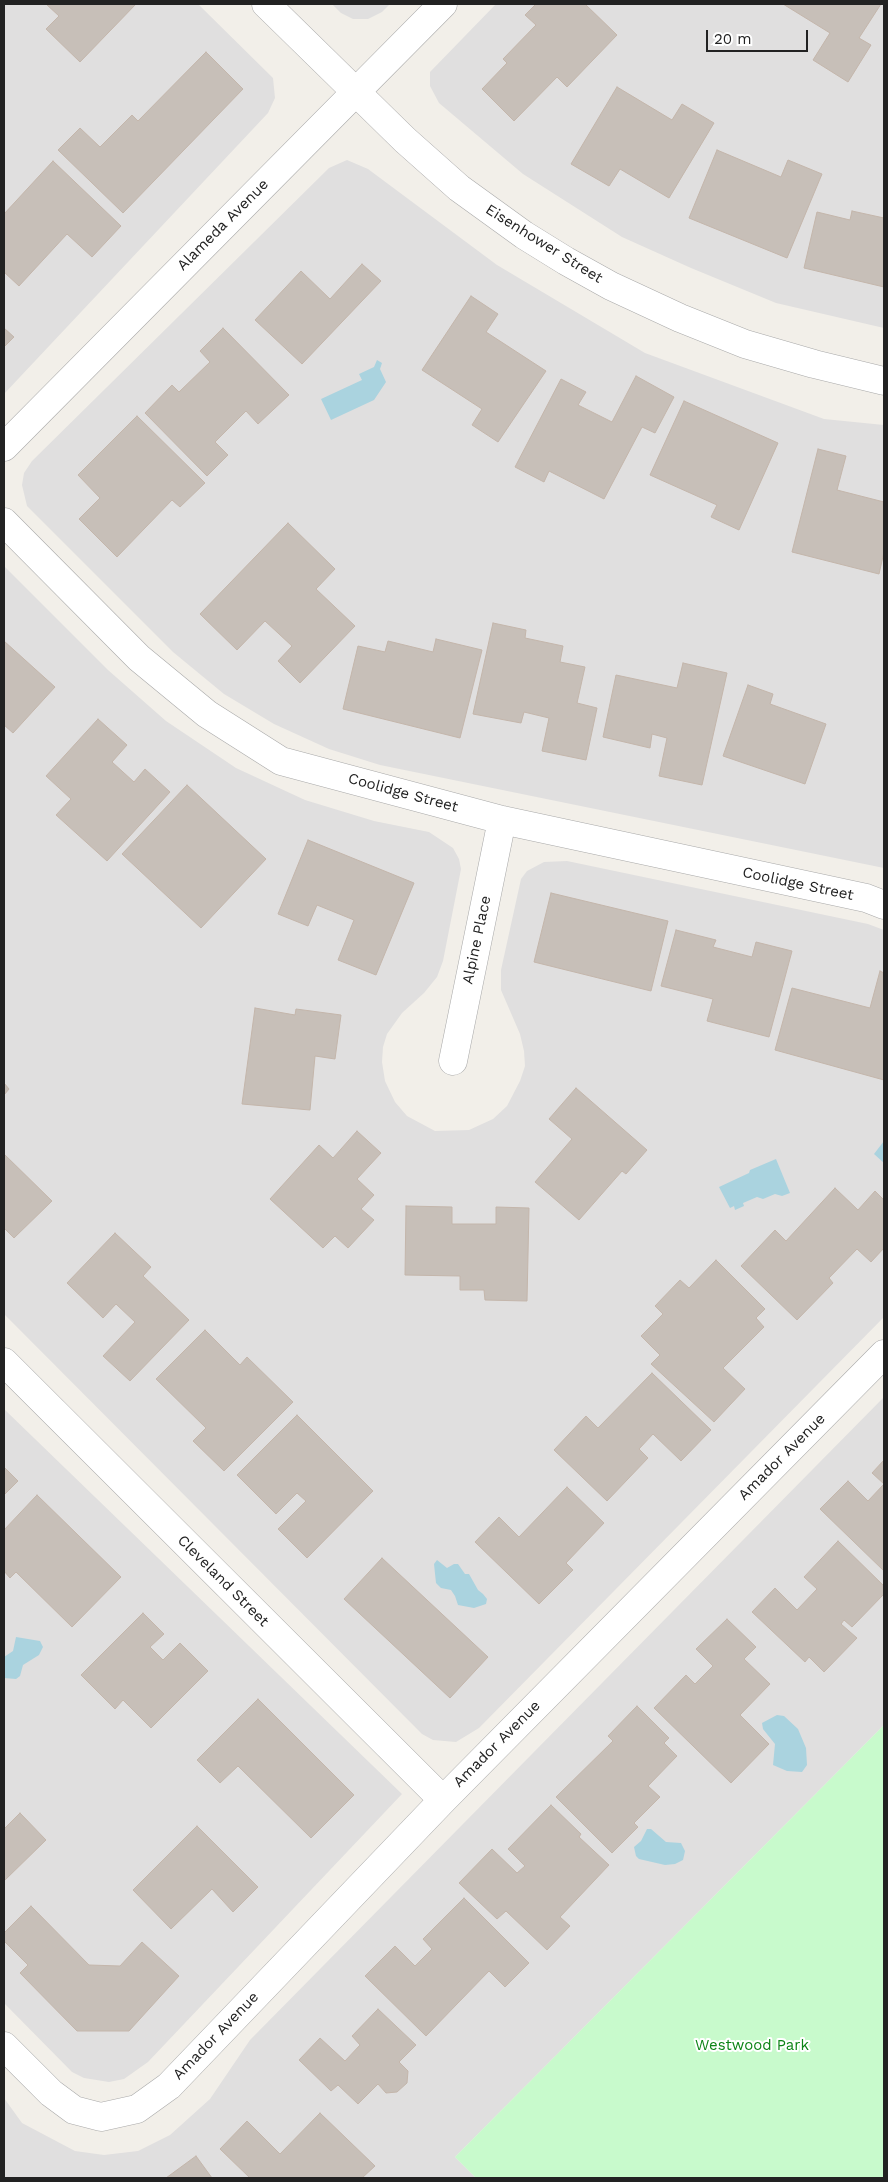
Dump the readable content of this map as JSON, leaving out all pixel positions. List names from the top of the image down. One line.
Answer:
{"streets":{"street":["Alameda Avenue","Eisenhower Street","Coolidge Street","Alpine Place","Amador Avenue","Cleveland Street"]},"crossings":[["Alameda Avenue","Eisenhower Street"],["Coolidge Street","Alpine Place"],["Amador Avenue","Cleveland Street"]],"parks":["Westwood Park"],"scale_bar":"20 m"}
